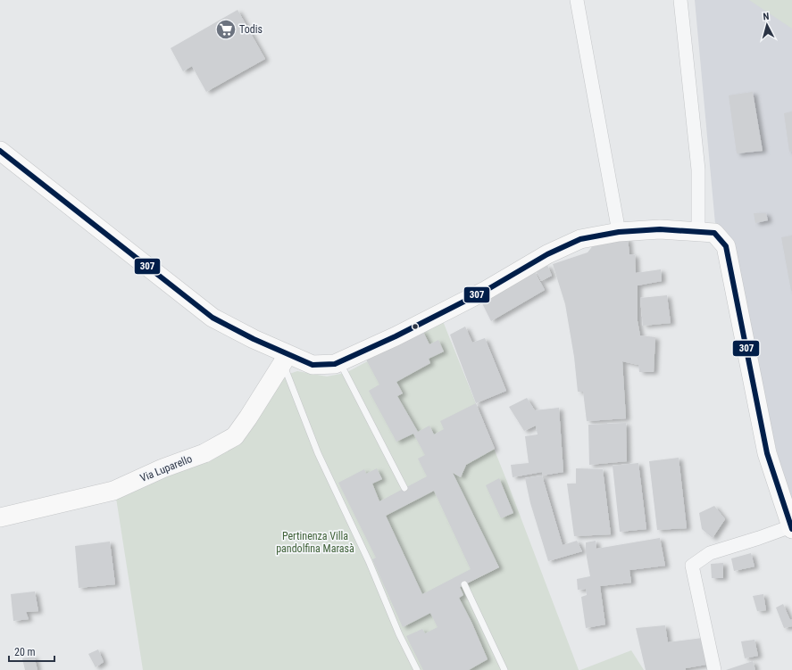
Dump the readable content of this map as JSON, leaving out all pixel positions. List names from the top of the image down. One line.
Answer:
{"streets":{"street":["Via Luparello"]},"parks":["Pertinenza Villa pandolfina Marasà"],"places":{"supermarket":["Todis"]},"lines":["transit line 307"],"scale_bar":"20 m","north":"top"}
